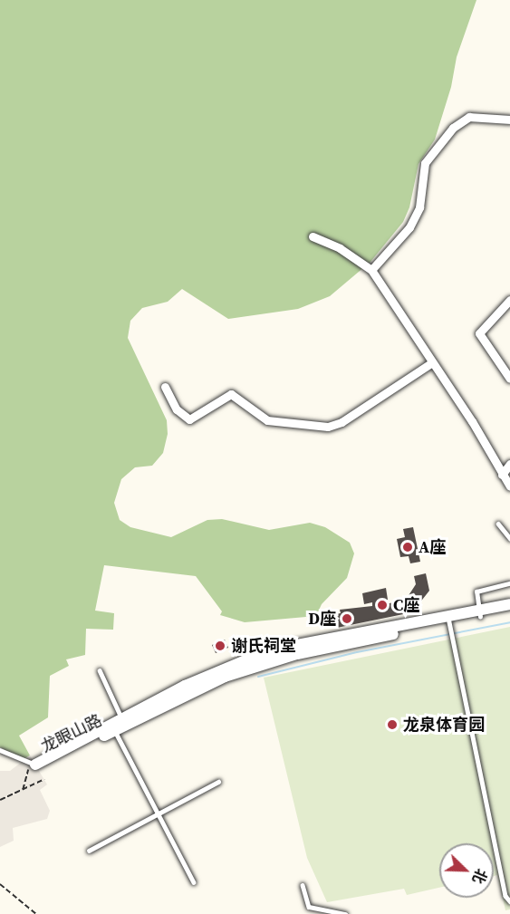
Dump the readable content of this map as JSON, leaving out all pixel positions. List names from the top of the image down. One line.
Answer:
{"streets":{"street":["龙眼山路"]},"places":["A座","C座","D座","谢氏祠堂","龙泉体育园"],"north":"bottom right"}
